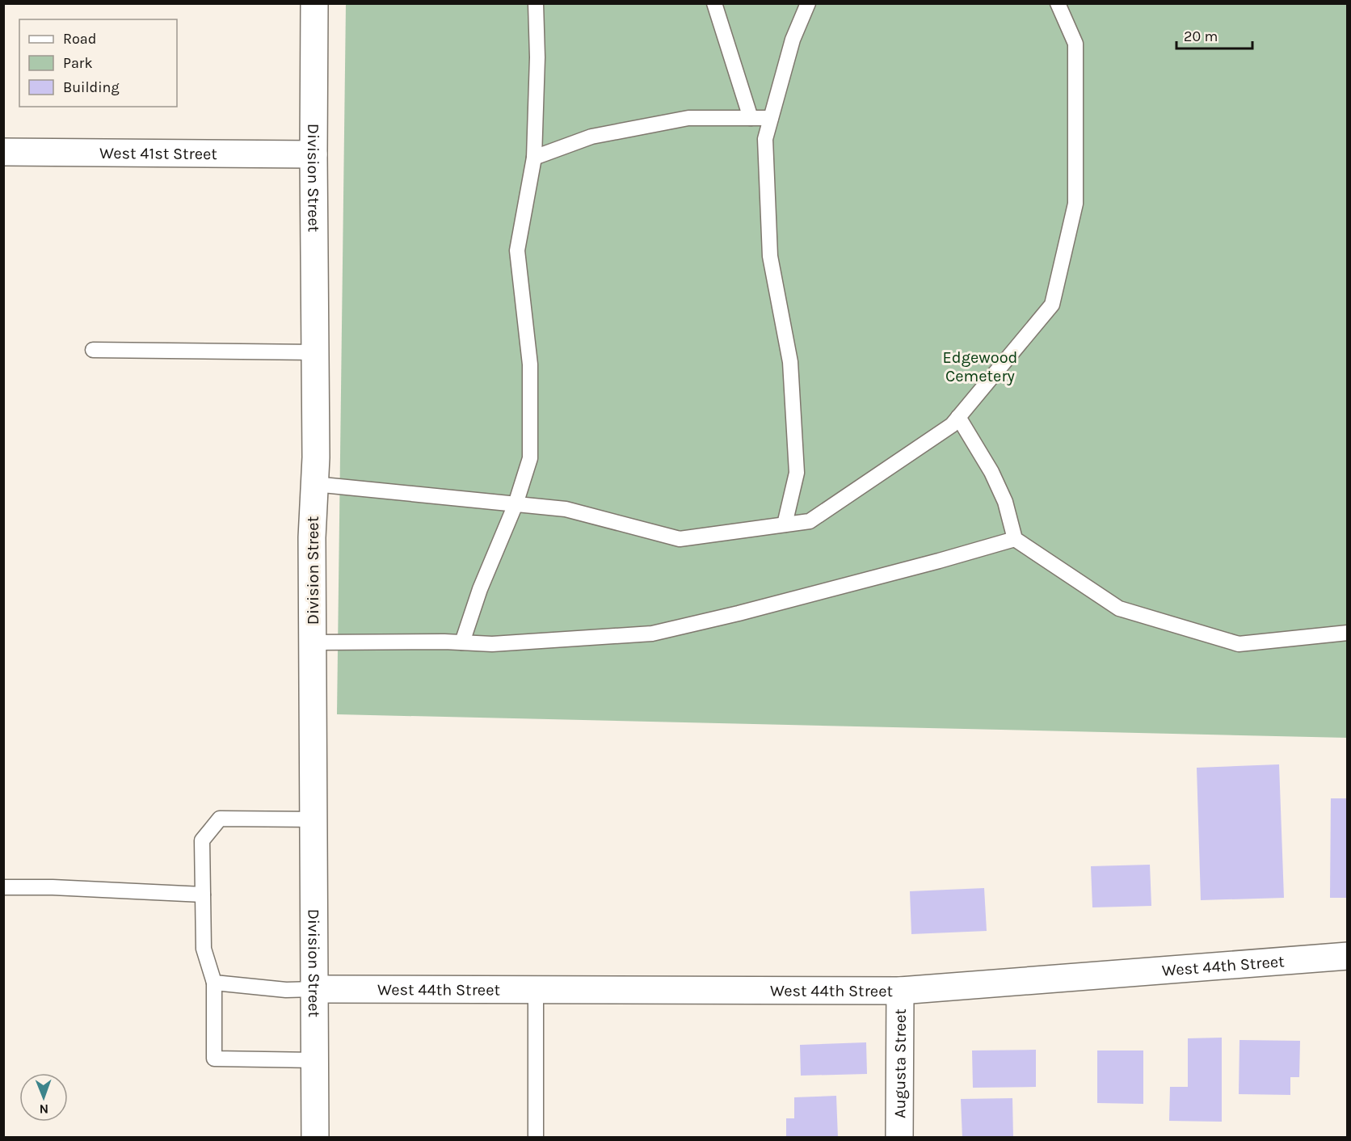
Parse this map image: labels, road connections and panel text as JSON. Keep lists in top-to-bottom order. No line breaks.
{"streets":{"street":["West 41st Street","Division Street","West 44th Street","Augusta Street"]},"crossings":[["West 41st Street","Division Street"],["Division Street","West 44th Street"],["West 44th Street","Augusta Street"]],"parks":["Edgewood Cemetery"],"legend":["Road","Park","Building"],"scale_bar":"20 m","north":"bottom"}
